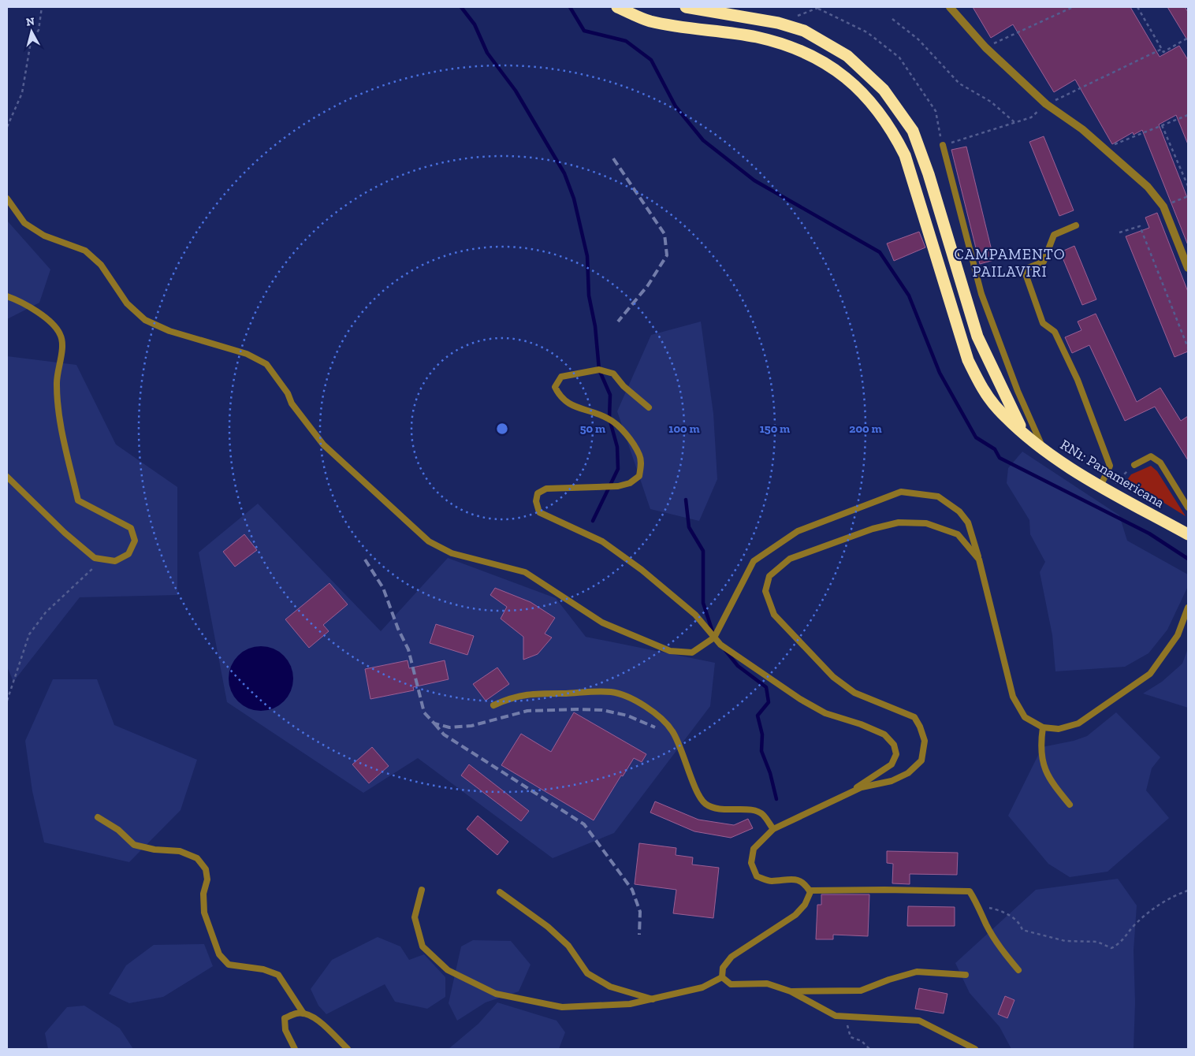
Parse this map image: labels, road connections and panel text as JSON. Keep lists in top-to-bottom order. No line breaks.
{"streets":{"highway":["RN1: Panamericana"]},"districts":["CAMPAMENTO PAILAVIRI"],"north":"top","rings":["50 m","100 m","150 m","200 m"]}
